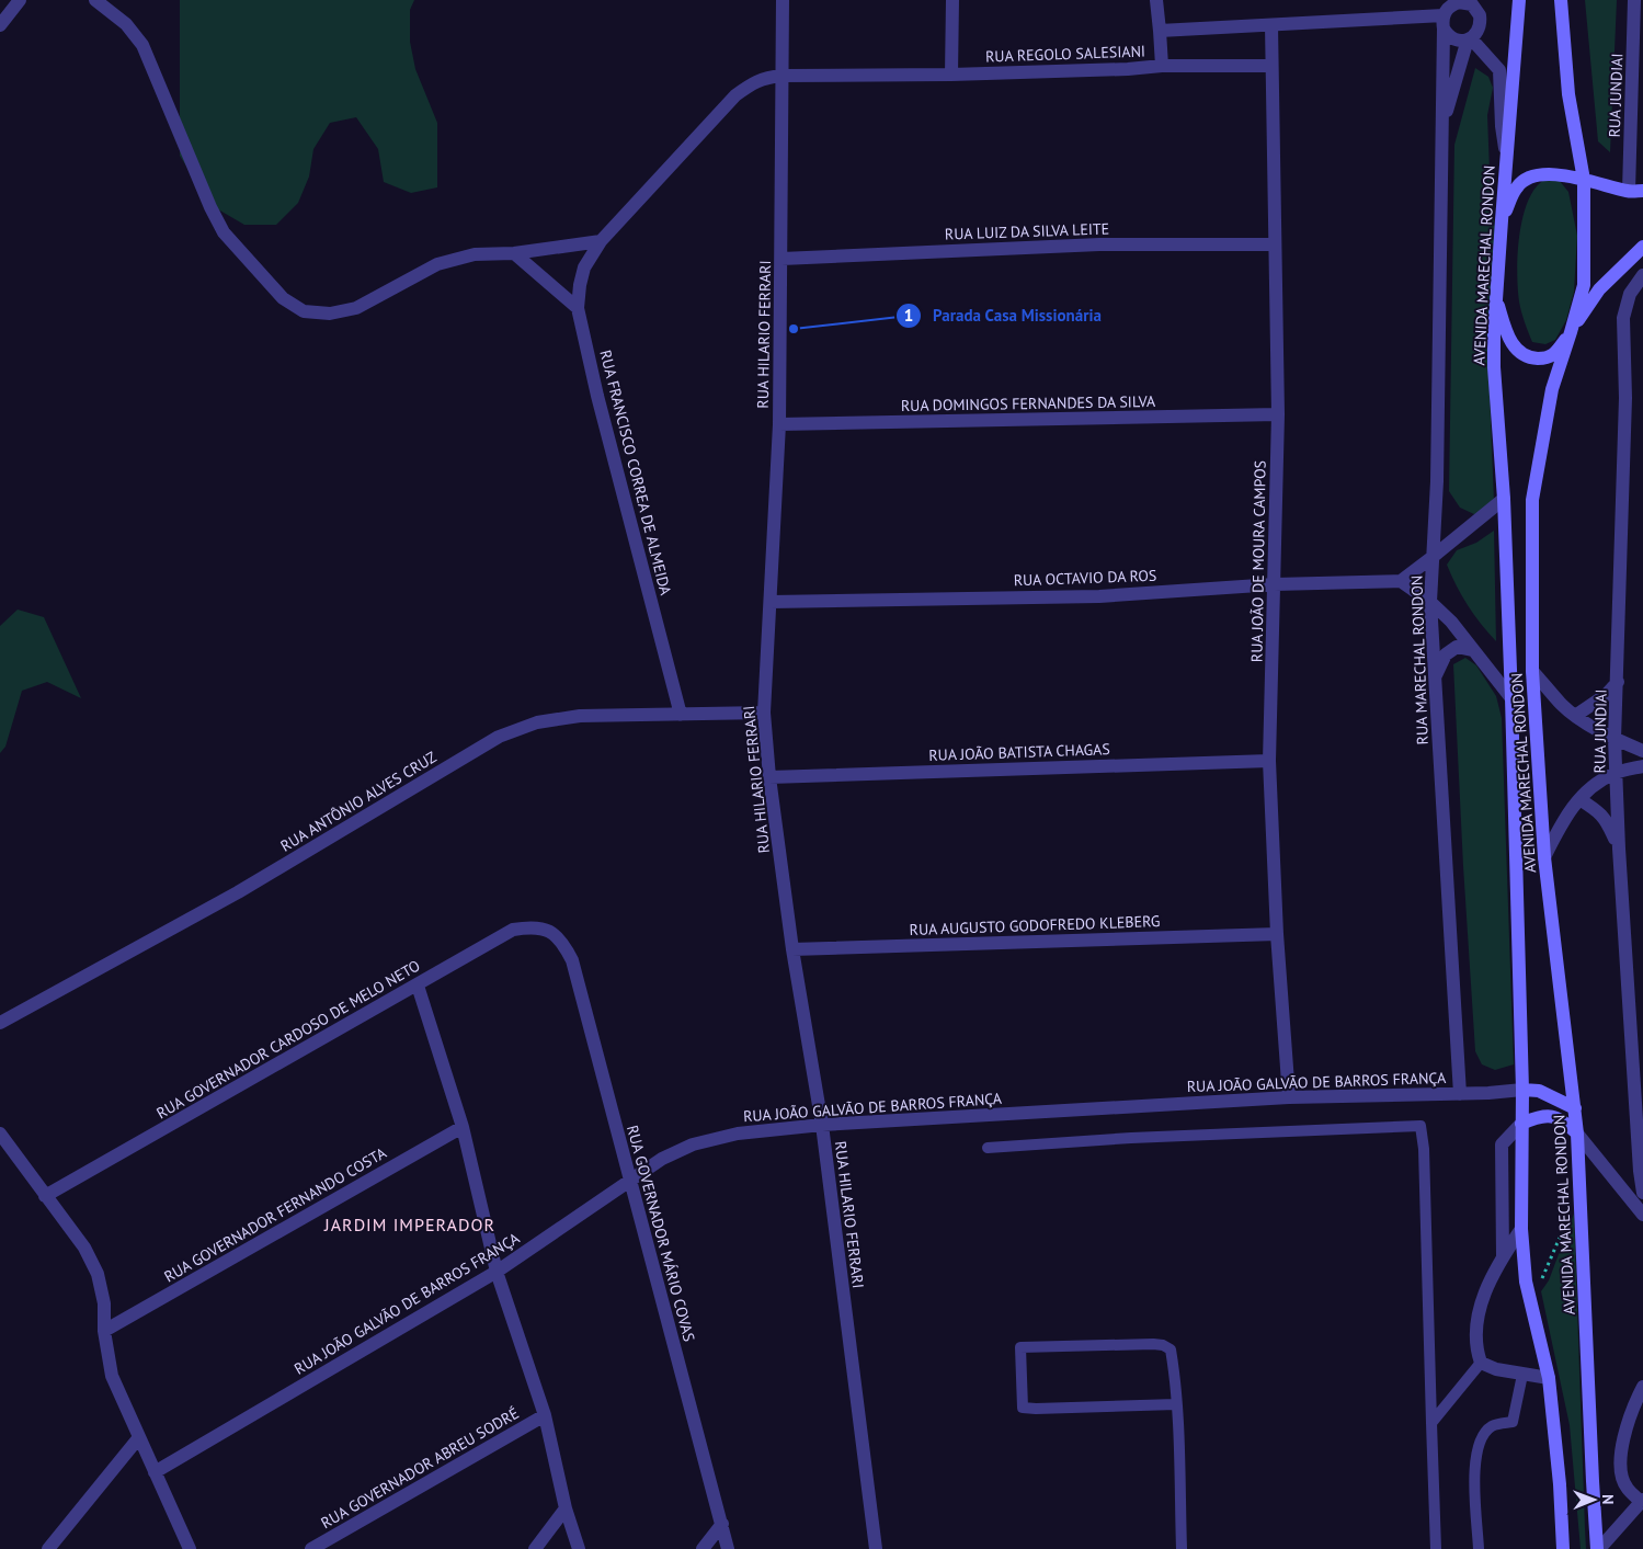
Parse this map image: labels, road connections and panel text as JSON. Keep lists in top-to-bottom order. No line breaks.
{"streets":{"main road":["AVENIDA MARECHAL RONDON"],"street":["RUA REGOLO SALESIANI","RUA JUNDIAI","RUA LUIZ DA SILVA LEITE","RUA HILARIO FERRARI","RUA DOMINGOS FERNANDES DA SILVA","RUA FRANCISCO CORREA DE ALMEIDA","RUA JOÃO DE MOURA CAMPOS","RUA OCTAVIO DA ROS","RUA MARECHAL RONDON","RUA JOÃO BATISTA CHAGAS","RUA ANTÔNIO ALVES CRUZ","RUA AUGUSTO GODOFREDO KLEBERG","RUA GOVERNADOR CARDOSO DE MELO NETO","RUA JOÃO GALVÃO DE BARROS FRANÇA","RUA GOVERNADOR FERNANDO COSTA","RUA GOVERNADOR MÁRIO COVAS","RUA GOVERNADOR ABREU SODRÉ"]},"crossings":[["RUA REGOLO SALESIANI","RUA HILARIO FERRARI"],["RUA REGOLO SALESIANI","RUA FRANCISCO CORREA DE ALMEIDA"],["RUA REGOLO SALESIANI","RUA JOÃO DE MOURA CAMPOS"],["RUA REGOLO SALESIANI","RUA MARECHAL RONDON"],["RUA LUIZ DA SILVA LEITE","RUA HILARIO FERRARI"],["RUA LUIZ DA SILVA LEITE","RUA JOÃO DE MOURA CAMPOS"],["AVENIDA MARECHAL RONDON","RUA JOÃO GALVÃO DE BARROS FRANÇA"],["RUA HILARIO FERRARI","RUA DOMINGOS FERNANDES DA SILVA"],["RUA HILARIO FERRARI","RUA OCTAVIO DA ROS"],["RUA HILARIO FERRARI","RUA JOÃO BATISTA CHAGAS"],["RUA HILARIO FERRARI","RUA ANTÔNIO ALVES CRUZ"],["RUA HILARIO FERRARI","RUA AUGUSTO GODOFREDO KLEBERG"],["RUA HILARIO FERRARI","RUA JOÃO GALVÃO DE BARROS FRANÇA"],["RUA DOMINGOS FERNANDES DA SILVA","RUA JOÃO DE MOURA CAMPOS"],["RUA FRANCISCO CORREA DE ALMEIDA","RUA ANTÔNIO ALVES CRUZ"],["RUA JOÃO DE MOURA CAMPOS","RUA OCTAVIO DA ROS"],["RUA JOÃO DE MOURA CAMPOS","RUA JOÃO BATISTA CHAGAS"],["RUA JOÃO DE MOURA CAMPOS","RUA AUGUSTO GODOFREDO KLEBERG"],["RUA JOÃO DE MOURA CAMPOS","RUA JOÃO GALVÃO DE BARROS FRANÇA"],["RUA MARECHAL RONDON","RUA JOÃO GALVÃO DE BARROS FRANÇA"],["RUA GOVERNADOR CARDOSO DE MELO NETO","RUA GOVERNADOR MÁRIO COVAS"],["RUA JOÃO GALVÃO DE BARROS FRANÇA","RUA GOVERNADOR MÁRIO COVAS"]],"districts":["JARDIM IMPERADOR"],"places":["Parada Casa Missionária"],"north":"right"}
